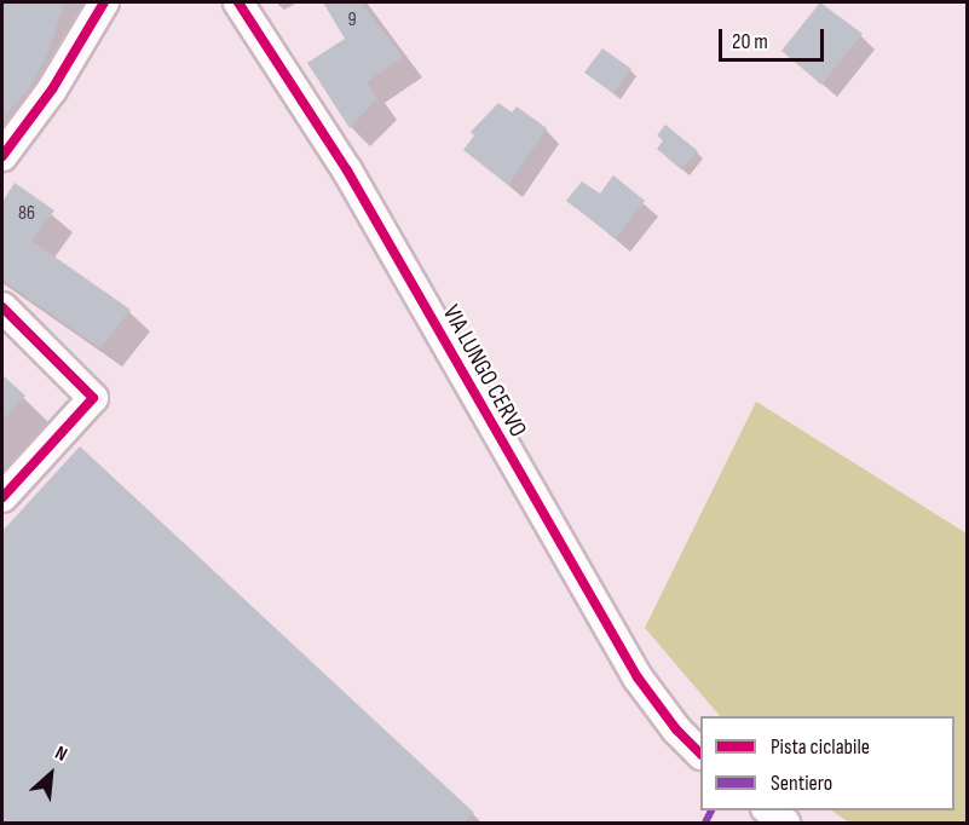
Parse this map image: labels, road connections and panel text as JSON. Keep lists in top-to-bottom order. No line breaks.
{"streets":{"street":["VIA LUNGO CERVO"]},"house_numbers":["9","86"],"legend":["Pista ciclabile","Sentiero"],"scale_bar":"20 m","north":"top right"}
